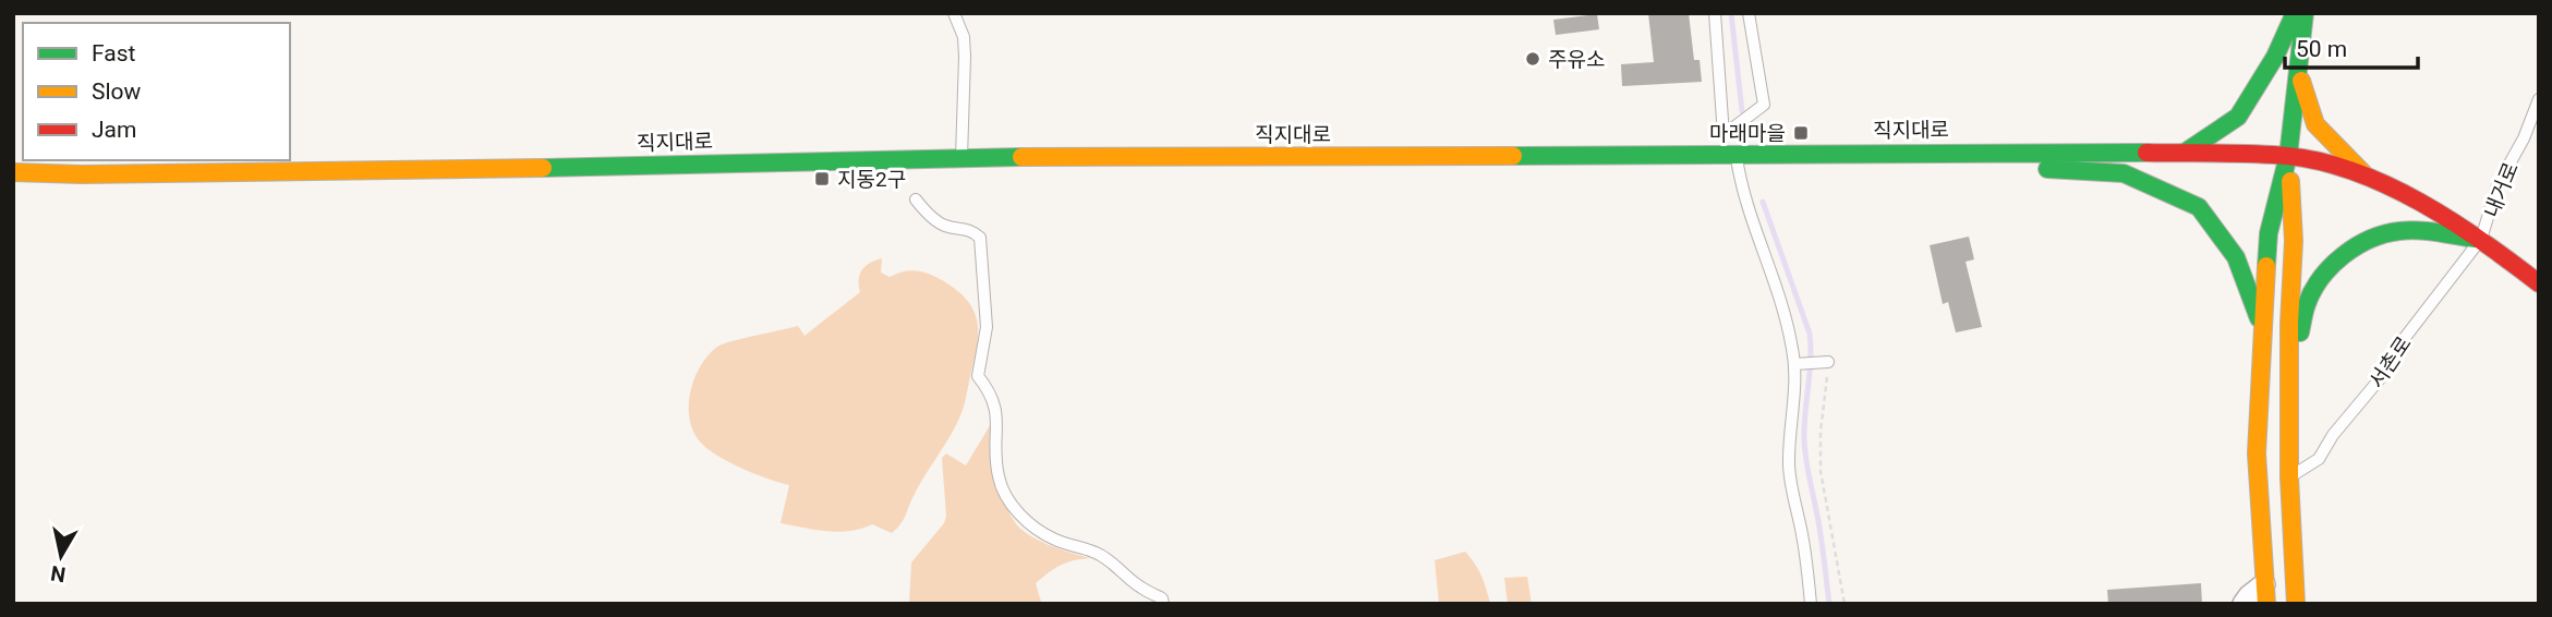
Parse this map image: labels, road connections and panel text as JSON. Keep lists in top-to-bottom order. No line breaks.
{"streets":{"main road":["직지대로"],"lane":["내거로","서촌로"]},"crossings":[["직지대로","내거로"],["직지대로","서촌로"],["내거로","서촌로"]],"places":{"other":["주유소"],"transit":["마래마을","지동2구"]},"legend":["Fast","Slow","Jam"],"scale_bar":"50 m","north":"bottom"}
